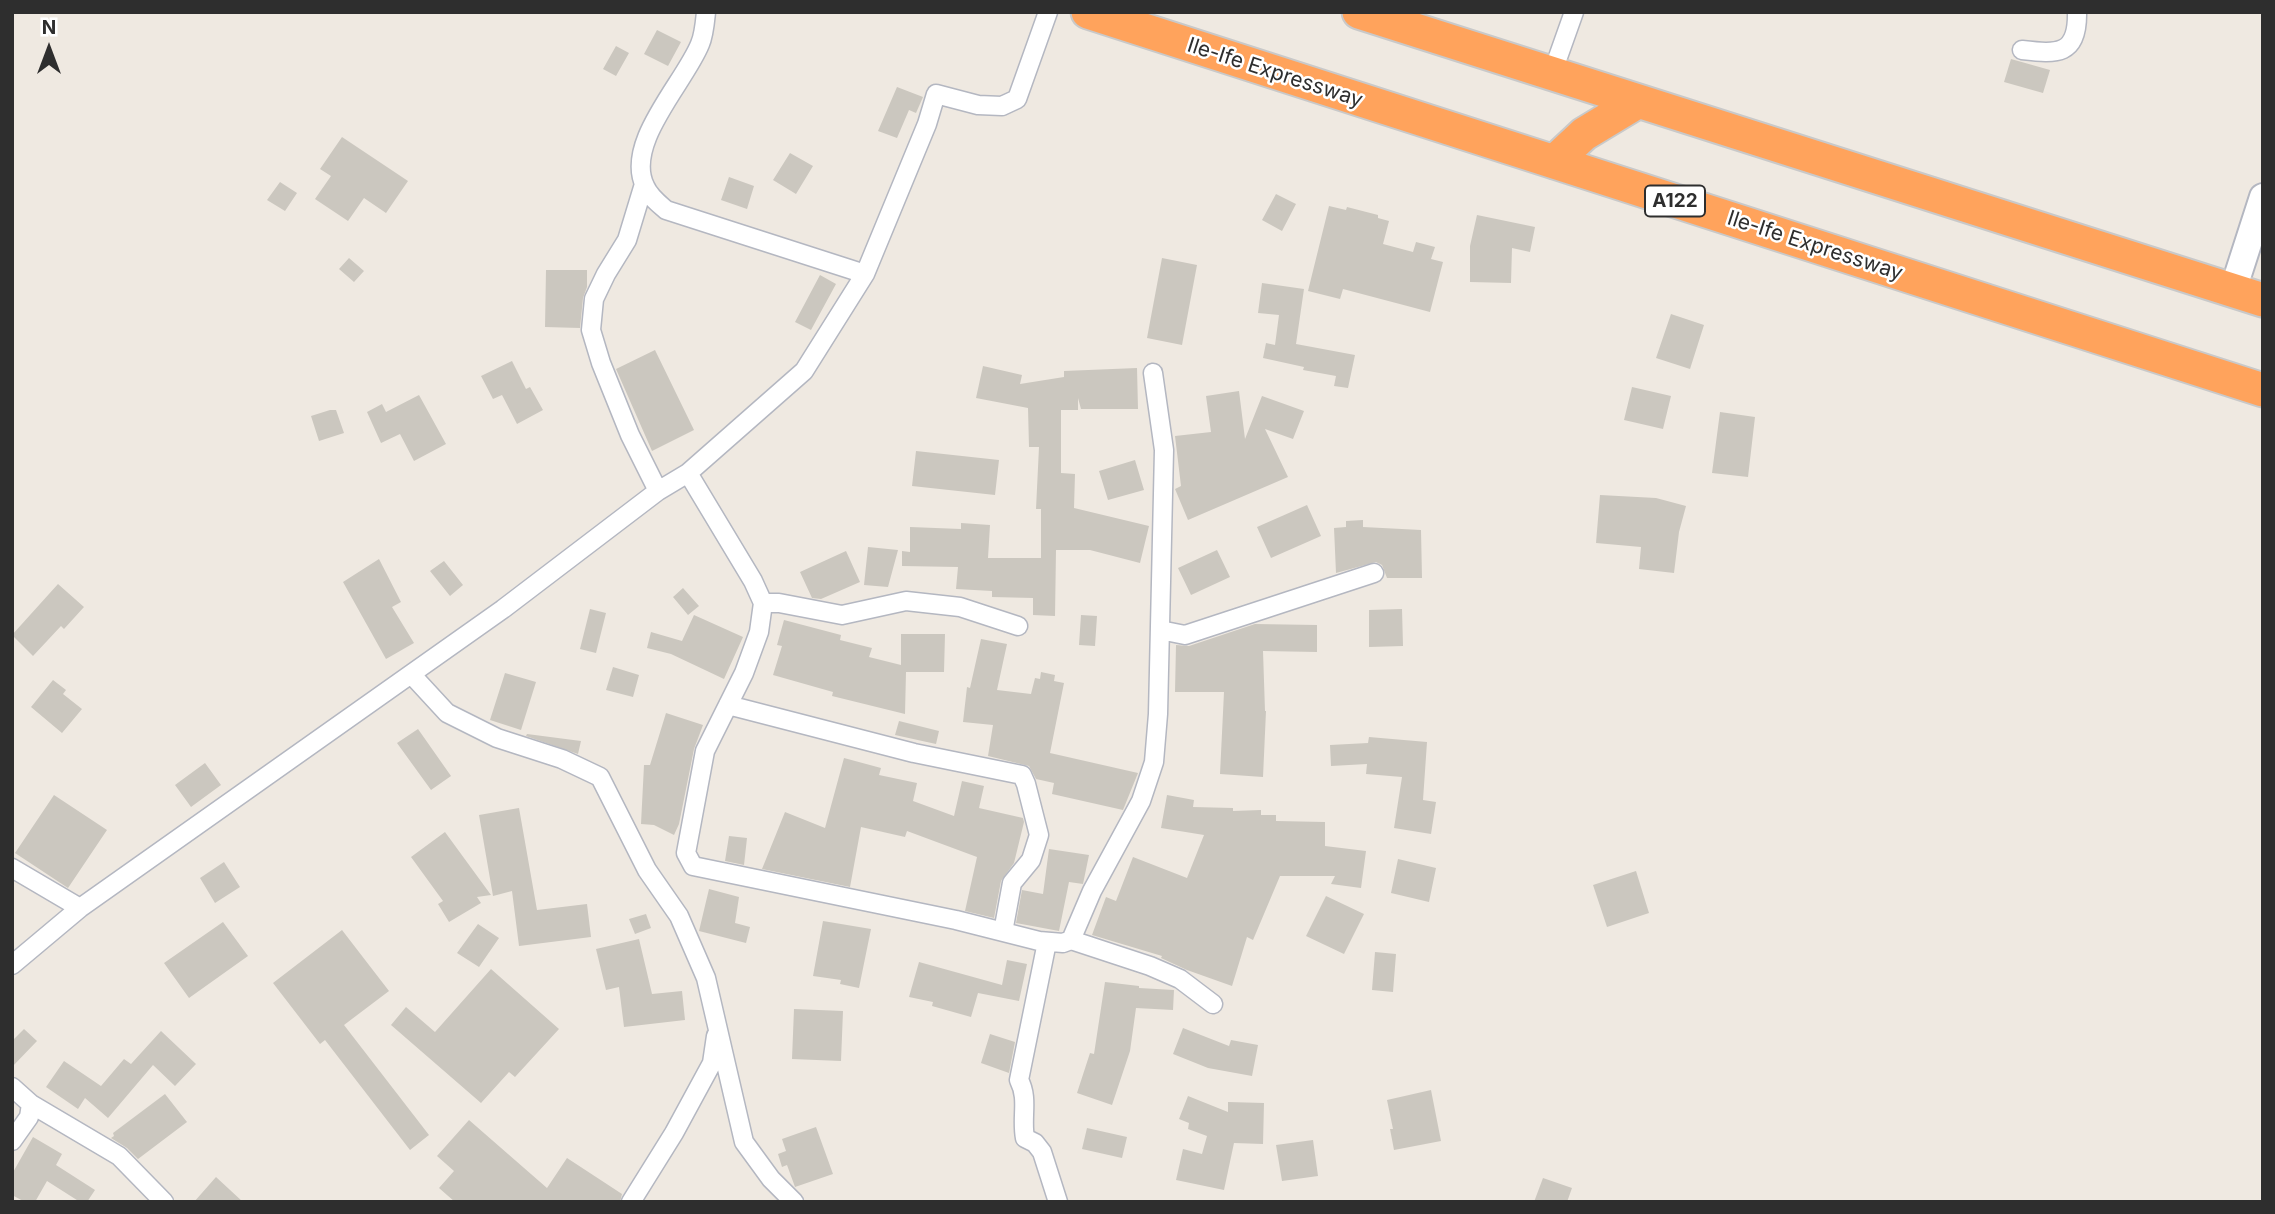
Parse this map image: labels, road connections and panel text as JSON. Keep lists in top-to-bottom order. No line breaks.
{"streets":{"highway":["Ile-Ife Expressway","A122"]},"north":"top"}
